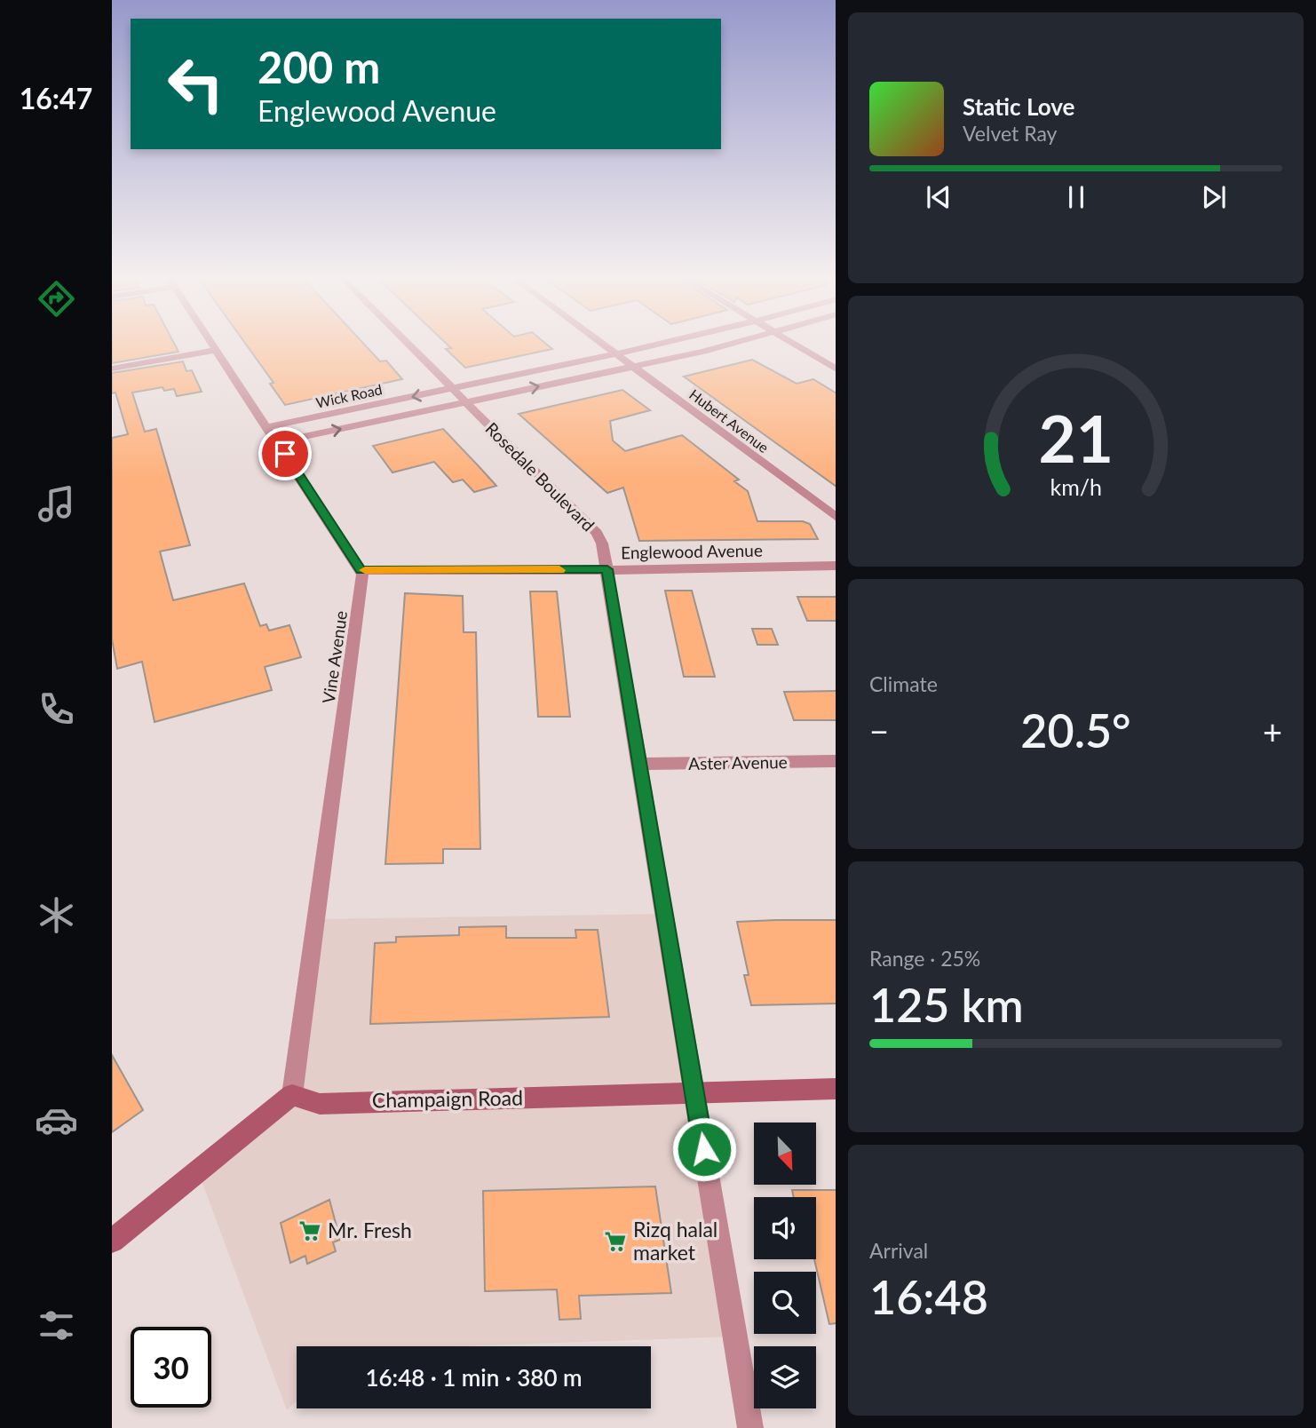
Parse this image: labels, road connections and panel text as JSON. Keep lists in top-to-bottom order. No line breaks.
{"streets":{"street":["Wick Road","Hubert Avenue","Rosedale Boulevard","Englewood Avenue","Vine Avenue","Aster Avenue","Champaign Road"]},"crossings":[["Wick Road","Hubert Avenue"],["Wick Road","Rosedale Boulevard"],["Rosedale Boulevard","Englewood Avenue"],["Rosedale Boulevard","Aster Avenue"],["Rosedale Boulevard","Champaign Road"],["Englewood Avenue","Vine Avenue"],["Vine Avenue","Champaign Road"]],"places":{"supermarket":["Mr. Fresh","Rizq halal market"]},"north":"bottom right","page":{"tabs":"16:47","turn":["200 m","Englewood Avenue"],"song":["Static Love","Velvet Ray"],"tile":["Climate",["Range · 25%","125 km"],["Arrival","16:48"]],"heat":["−","20.5°","+"],"limit":"30","trip":"16:48 · 1 min · 380 m","gauge":["21","km/h"]}}
